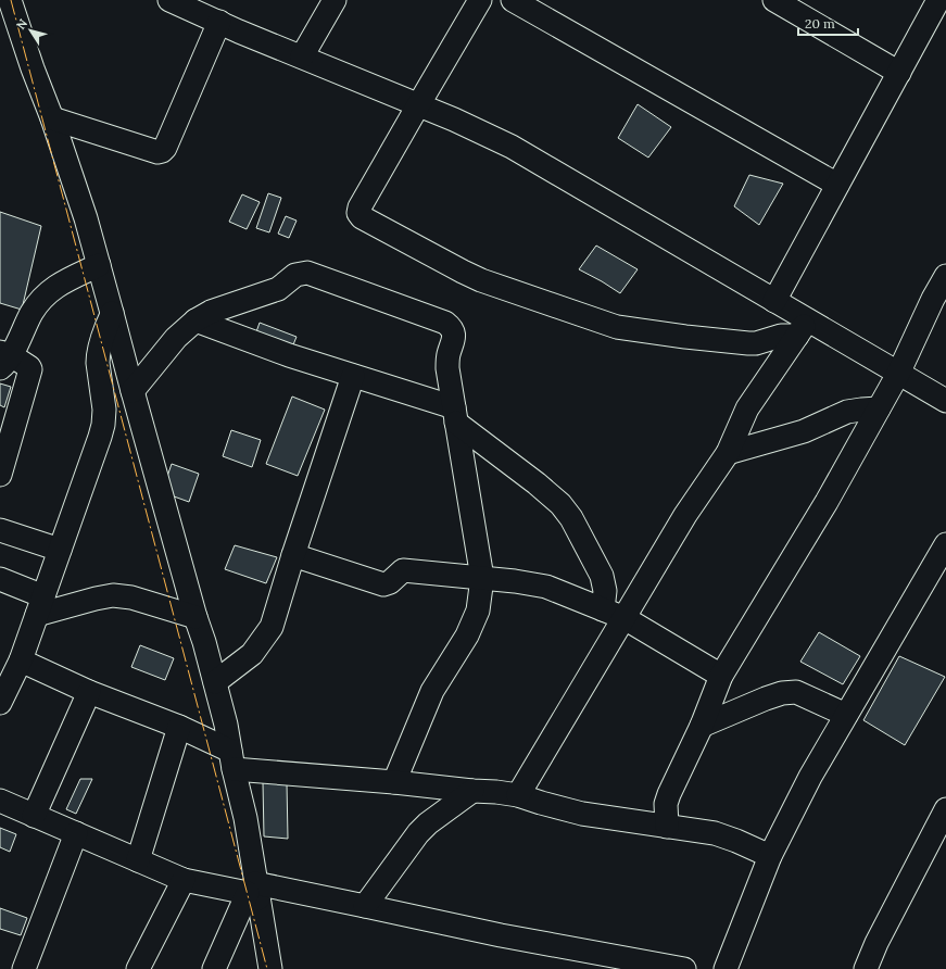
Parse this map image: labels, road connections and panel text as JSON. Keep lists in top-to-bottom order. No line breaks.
{"scale_bar":"20 m","north":"top left"}
